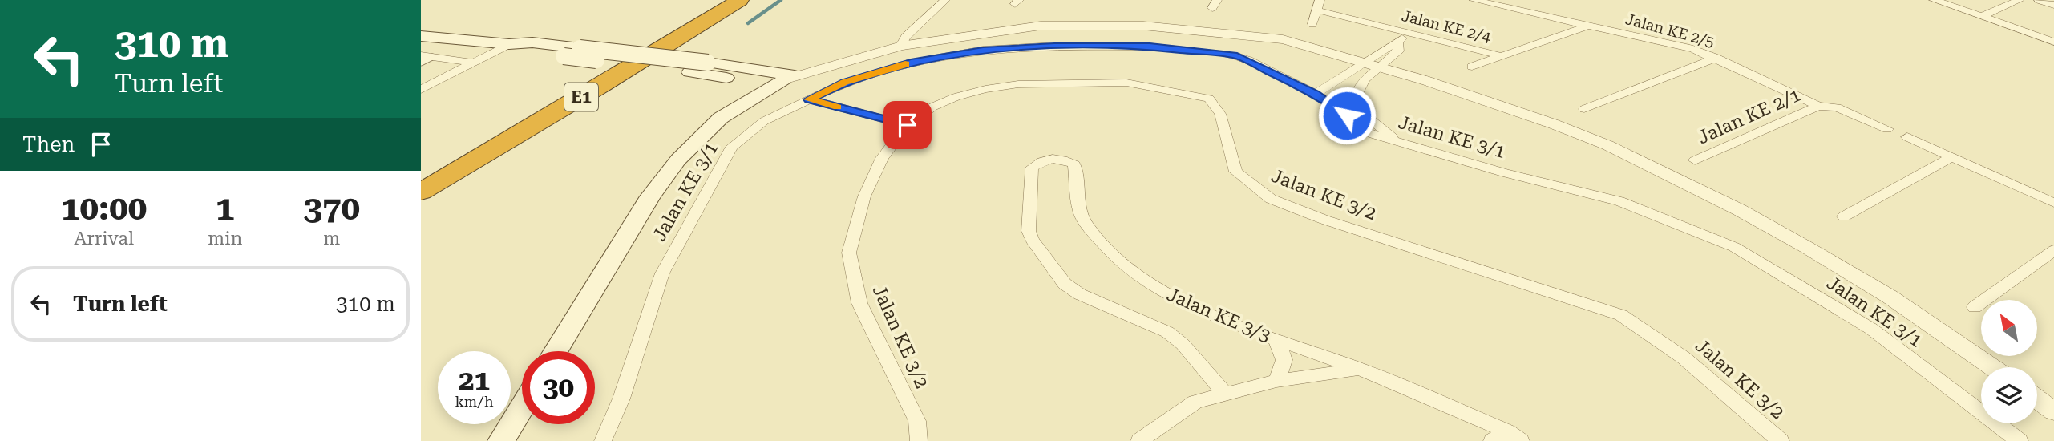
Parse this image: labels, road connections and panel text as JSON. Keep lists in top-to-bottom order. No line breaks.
{"streets":{"highway":["E1"],"street":["Jalan KE 2/4","Jalan KE 2/5","Jalan KE 2/1","Jalan KE 3/1","Jalan KE 3/2","Jalan KE 3/3"]},"crossings":[["Jalan KE 2/5","Jalan KE 2/1"]],"north":"top left","page":{"turn":["310 m","Turn left"],"then":"Then","eta":["10:00","Arrival","1","min","370","m"],"list":[{"name":"Turn left","value":"310 m"}],"speed":"21 km/h","limit":"30"}}
